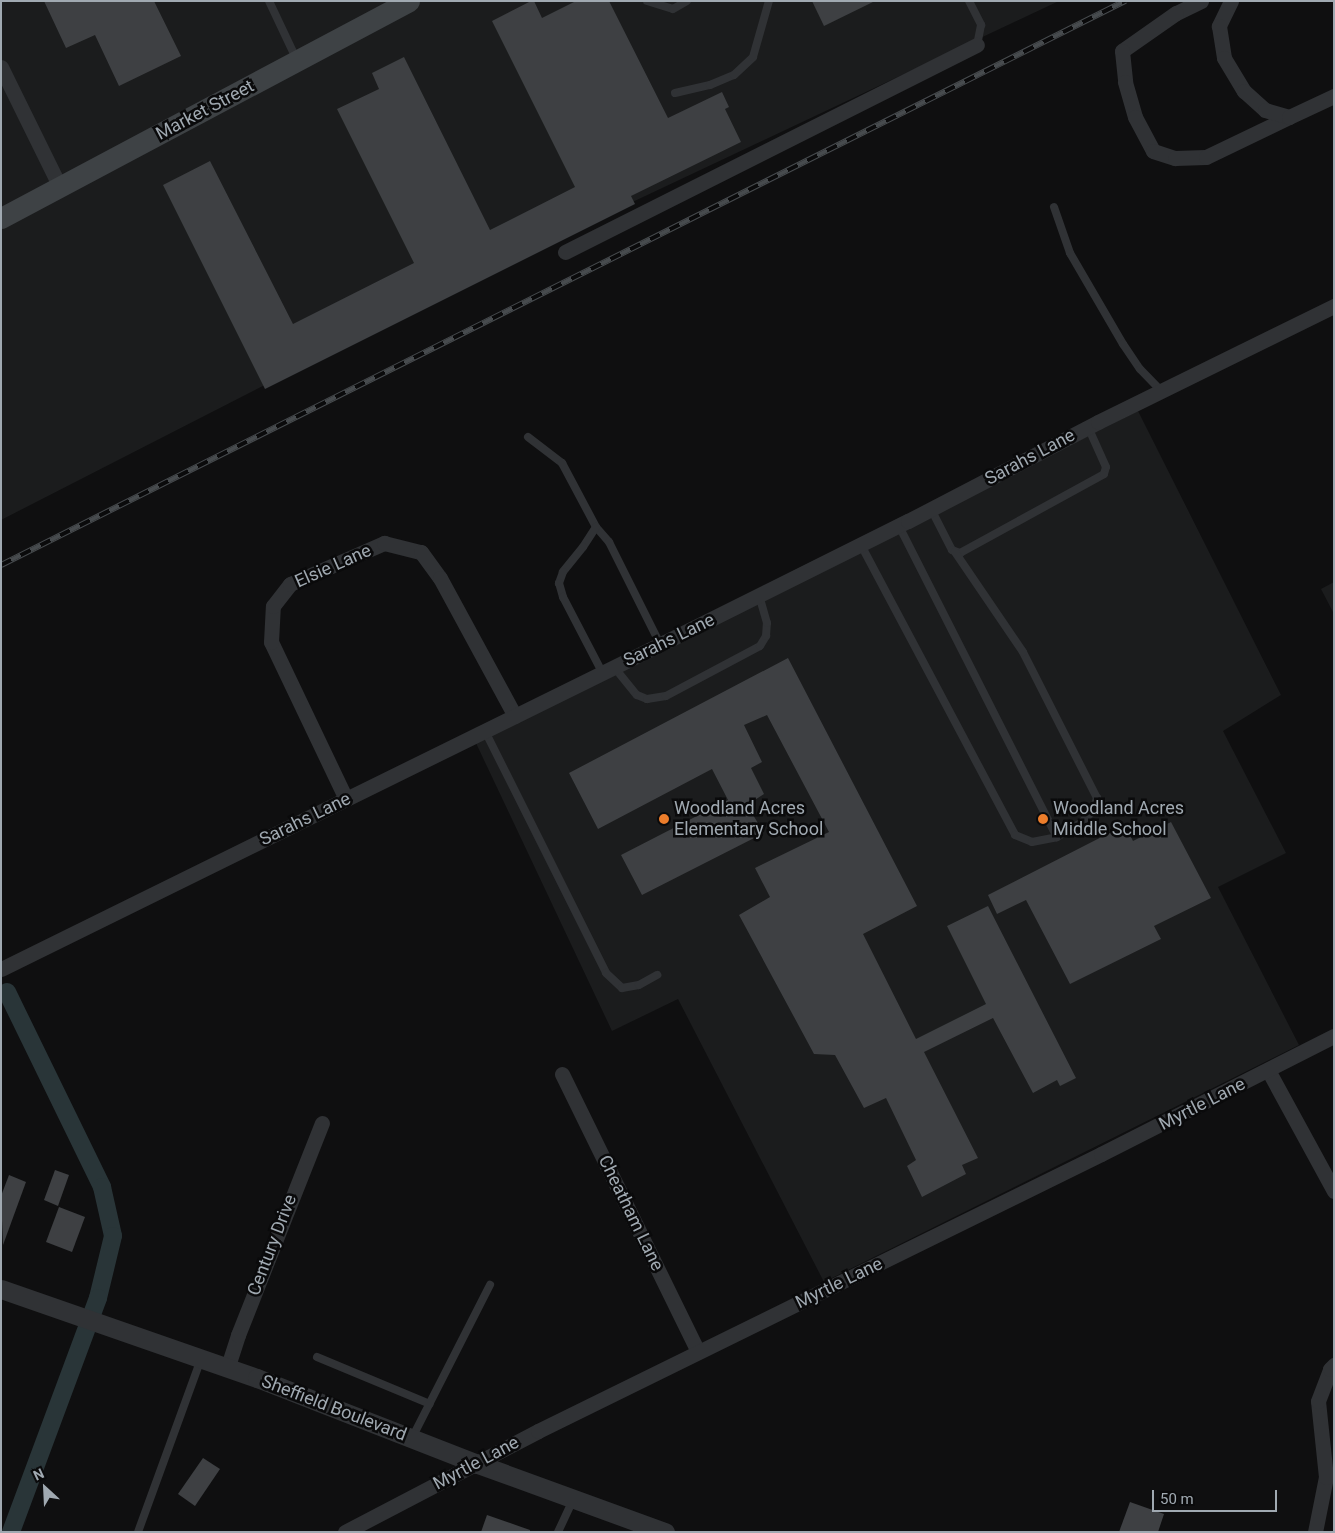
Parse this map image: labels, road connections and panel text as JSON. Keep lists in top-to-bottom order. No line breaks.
{"streets":{"main road":["Market Street"],"street":["Sarahs Lane","Elsie Lane","Myrtle Lane","Cheatham Lane","Century Drive","Sheffield Boulevard"]},"crossings":[["Sarahs Lane","Elsie Lane"],["Myrtle Lane","Cheatham Lane"],["Myrtle Lane","Sheffield Boulevard"],["Century Drive","Sheffield Boulevard"]],"places":["Woodland Acres Elementary School","Woodland Acres Middle School"],"scale_bar":"50 m","north":"top left"}
